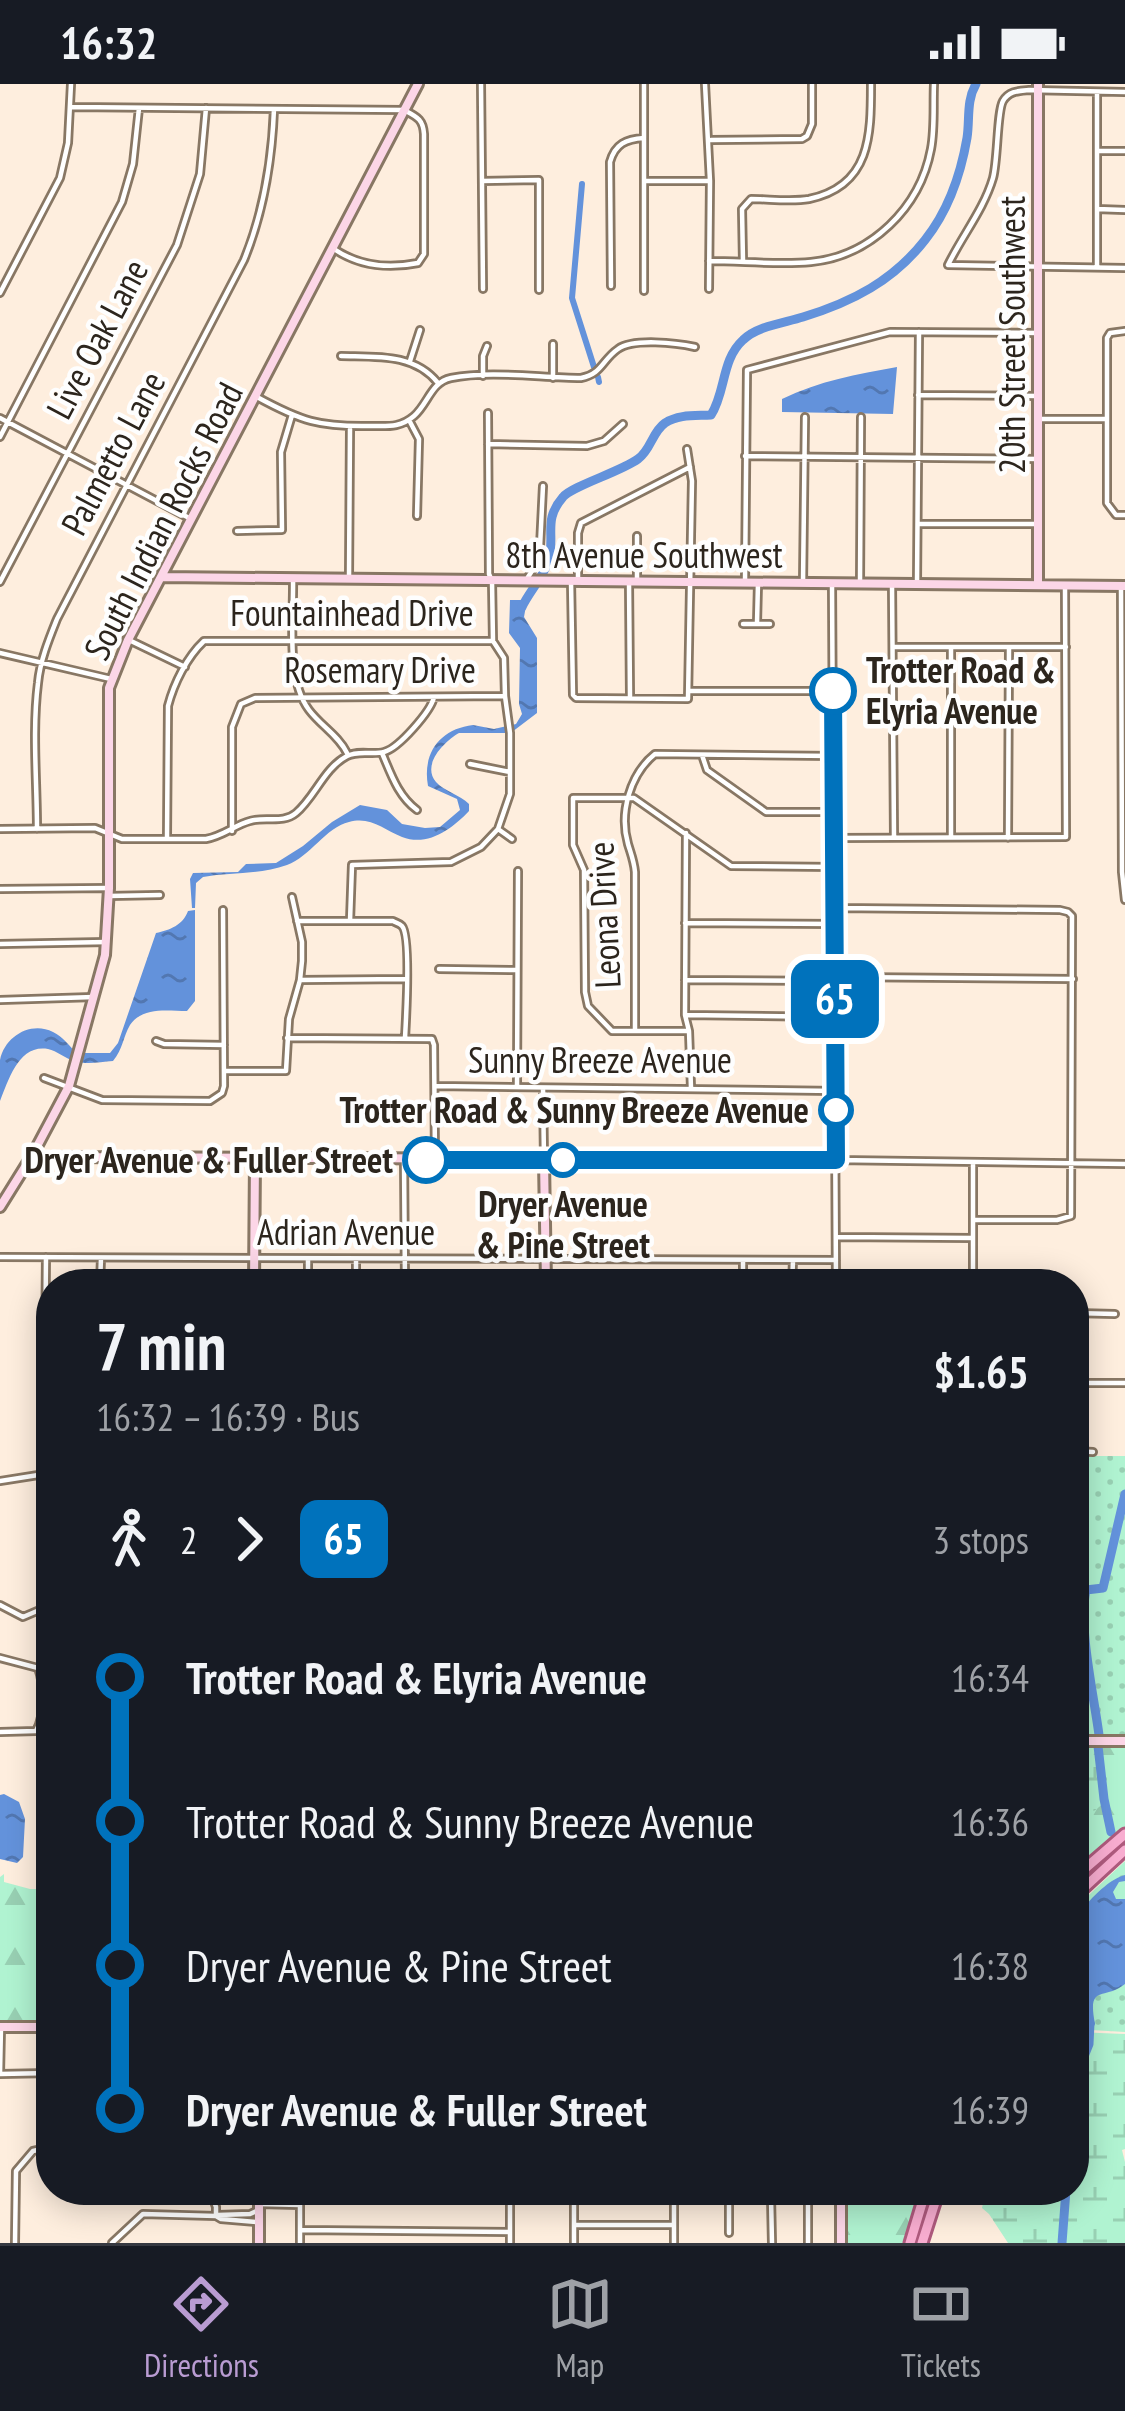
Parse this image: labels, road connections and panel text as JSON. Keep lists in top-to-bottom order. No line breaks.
{"streets":{"street":["20th Street Southwest","Live Oak Lane","Palmetto Lane","South Indian Rocks Road","8th Avenue Southwest","Fountainhead Drive","Rosemary Drive","Leona Drive","Sunny Breeze Avenue","Adrian Avenue"]},"crossings":[["20th Street Southwest","8th Avenue Southwest"],["South Indian Rocks Road","8th Avenue Southwest"]],"places":["Trotter Road & Elyria Avenue","Trotter Road & Sunny Breeze Avenue","Dryer Avenue & Fuller Street","Dryer Avenue & Pine Street"],"lines":["bus line 65"],"page":{"status":"16:32","on_map":"65","heading":["7 min","16:32 – 16:39 · Bus","$1.65"],"legs":["2","65","3 stops"],"list":[{"name":"Trotter Road & Elyria Avenue","value":"16:34"},{"name":"Trotter Road & Sunny Breeze Avenue","value":"16:36"},{"name":"Dryer Avenue & Pine Street","value":"16:38"},{"name":"Dryer Avenue & Fuller Street","value":"16:39"}],"tabs":["Directions","Map","Tickets"]}}
